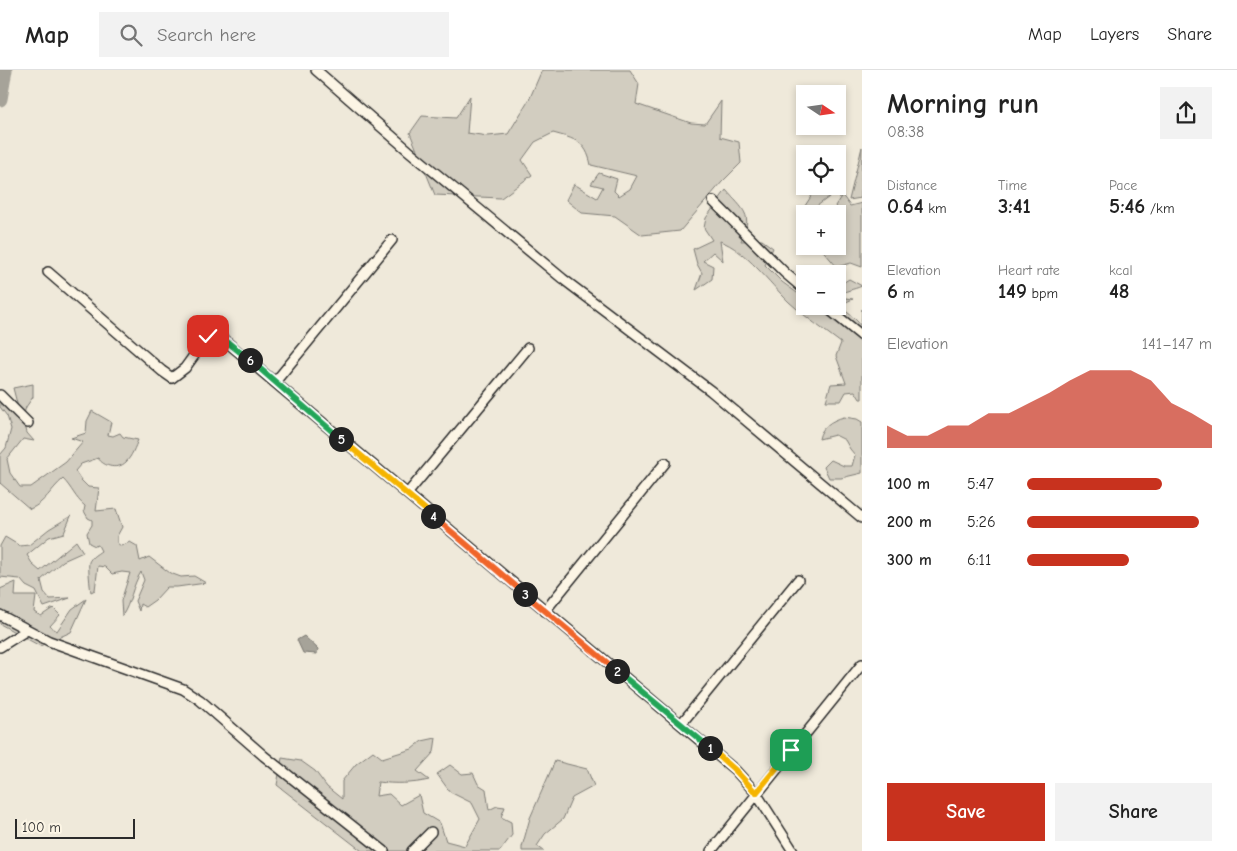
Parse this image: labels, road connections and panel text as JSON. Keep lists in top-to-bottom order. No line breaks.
{"scale_bar":"100 m","north":"right","page":{"header":"Map","search":"Search here","nav":["Map","Layers","Share"],"heading":["Morning run","08:38"],"map_buttons":["+","−"],"stats":[["Distance","0.64 km"],["Time","3:41"],["Pace","5:46 /km"],["Elevation","6 m"],["Heart rate","149 bpm"],["kcal","48"]],"chart":["Elevation","141–147 m"],"pins":["6","5","4","3","2","1"],"list":[{"name":"100 m","note":"5:47"},{"name":"200 m","note":"5:26"},{"name":"300 m","note":"6:11"}],"buttons":["Save","Share"],"scale":"100 m"}}
